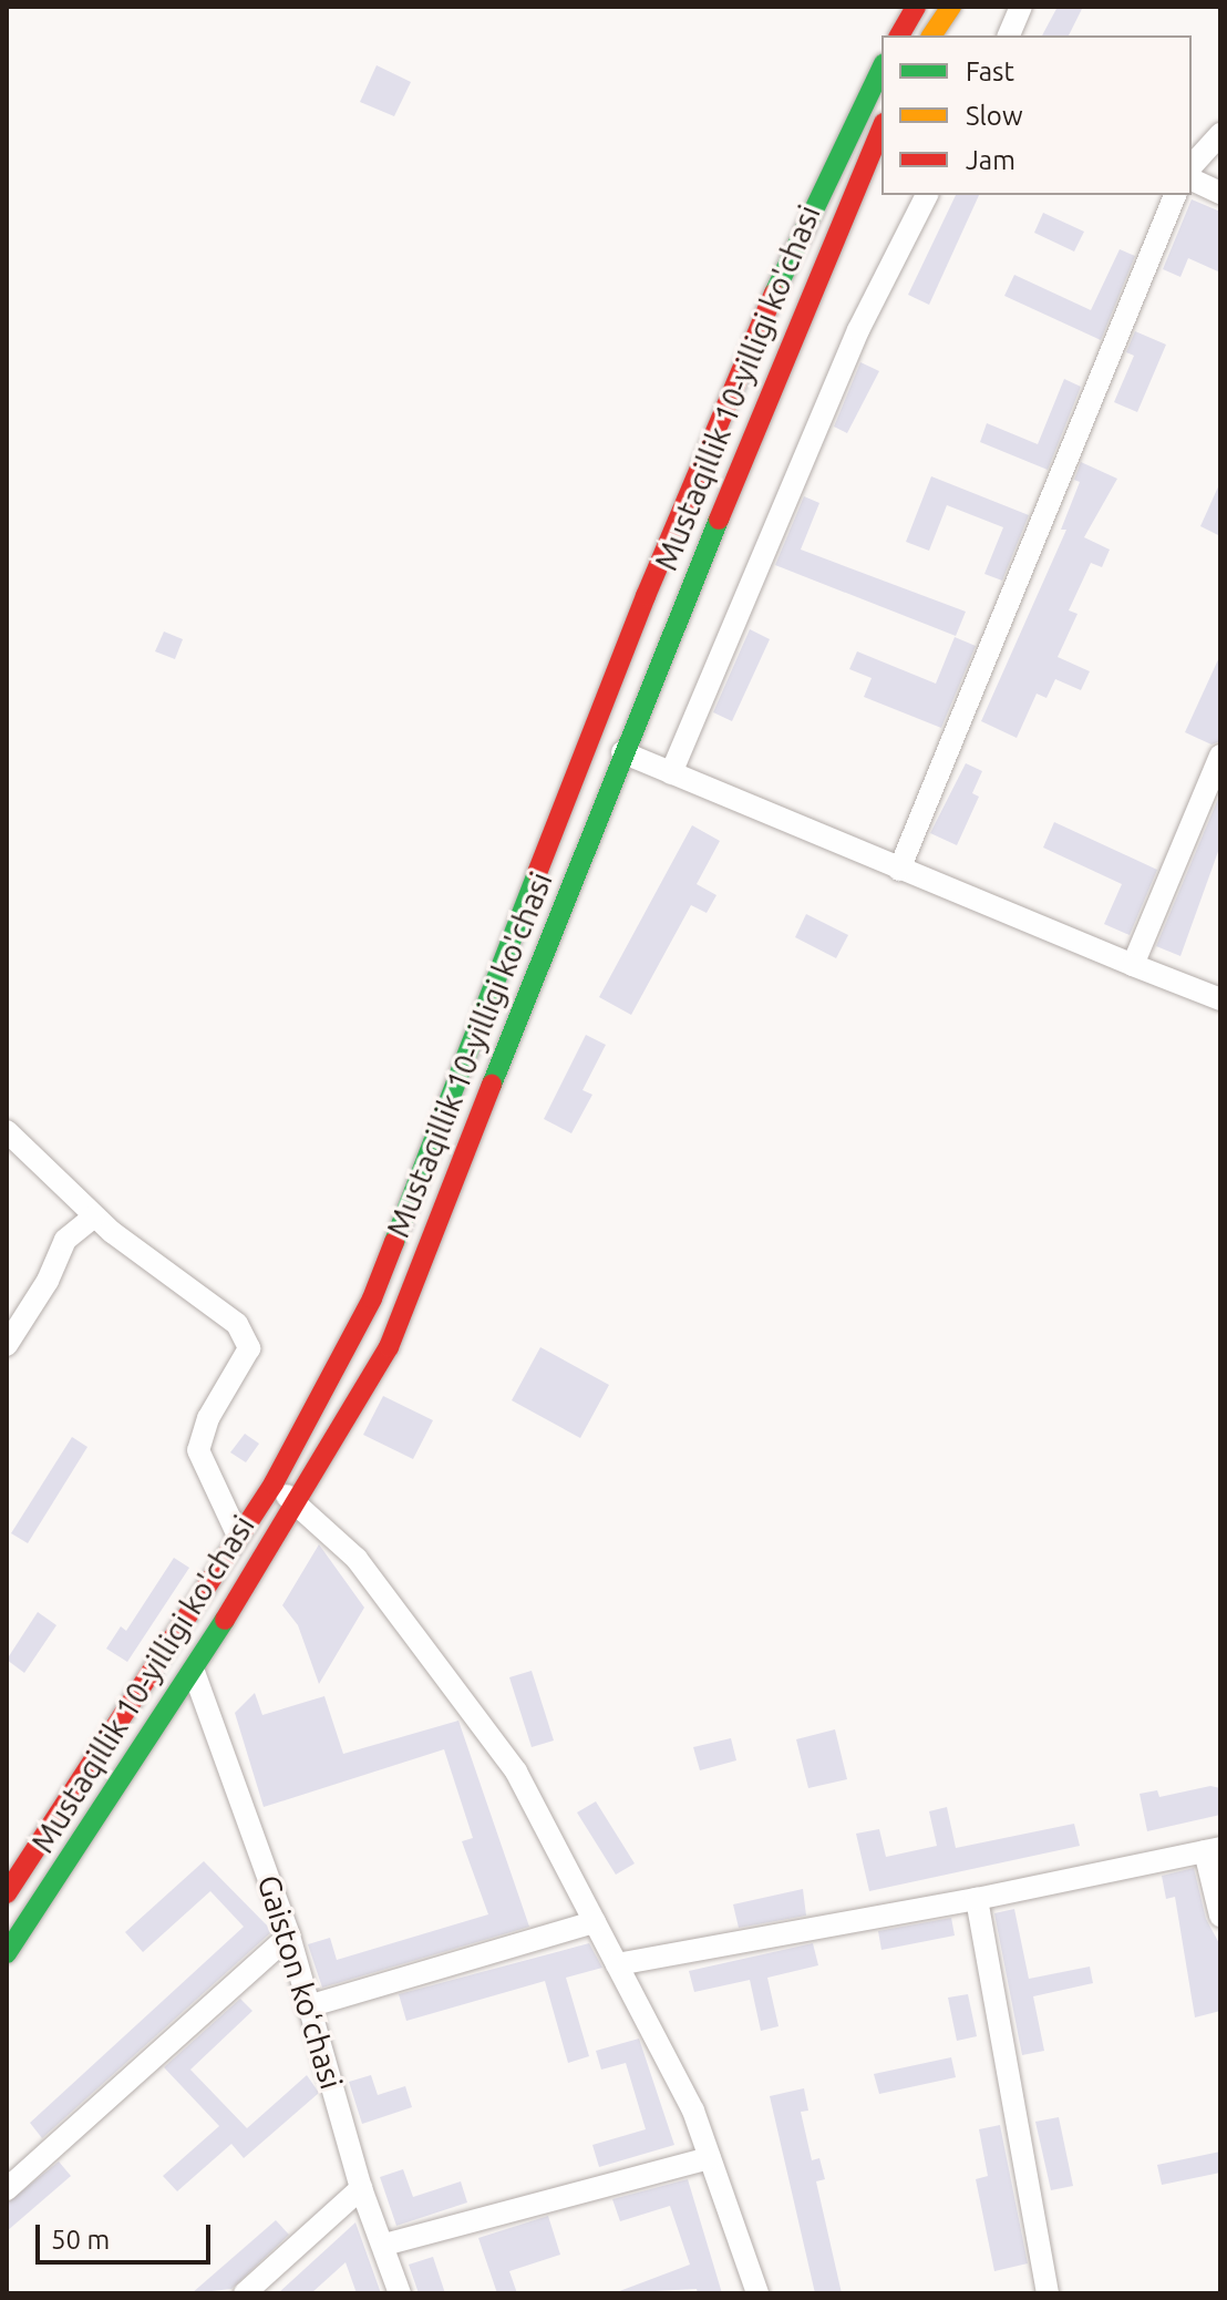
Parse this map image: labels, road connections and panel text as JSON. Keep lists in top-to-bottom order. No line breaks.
{"streets":{"main road":["Mustaqillik 10-yilligi ko'chasi"],"street":["Gaiston koʻchasi"]},"crossings":[["Mustaqillik 10-yilligi ko'chasi","Gaiston koʻchasi"]],"legend":["Fast","Slow","Jam"],"scale_bar":"50 m"}
